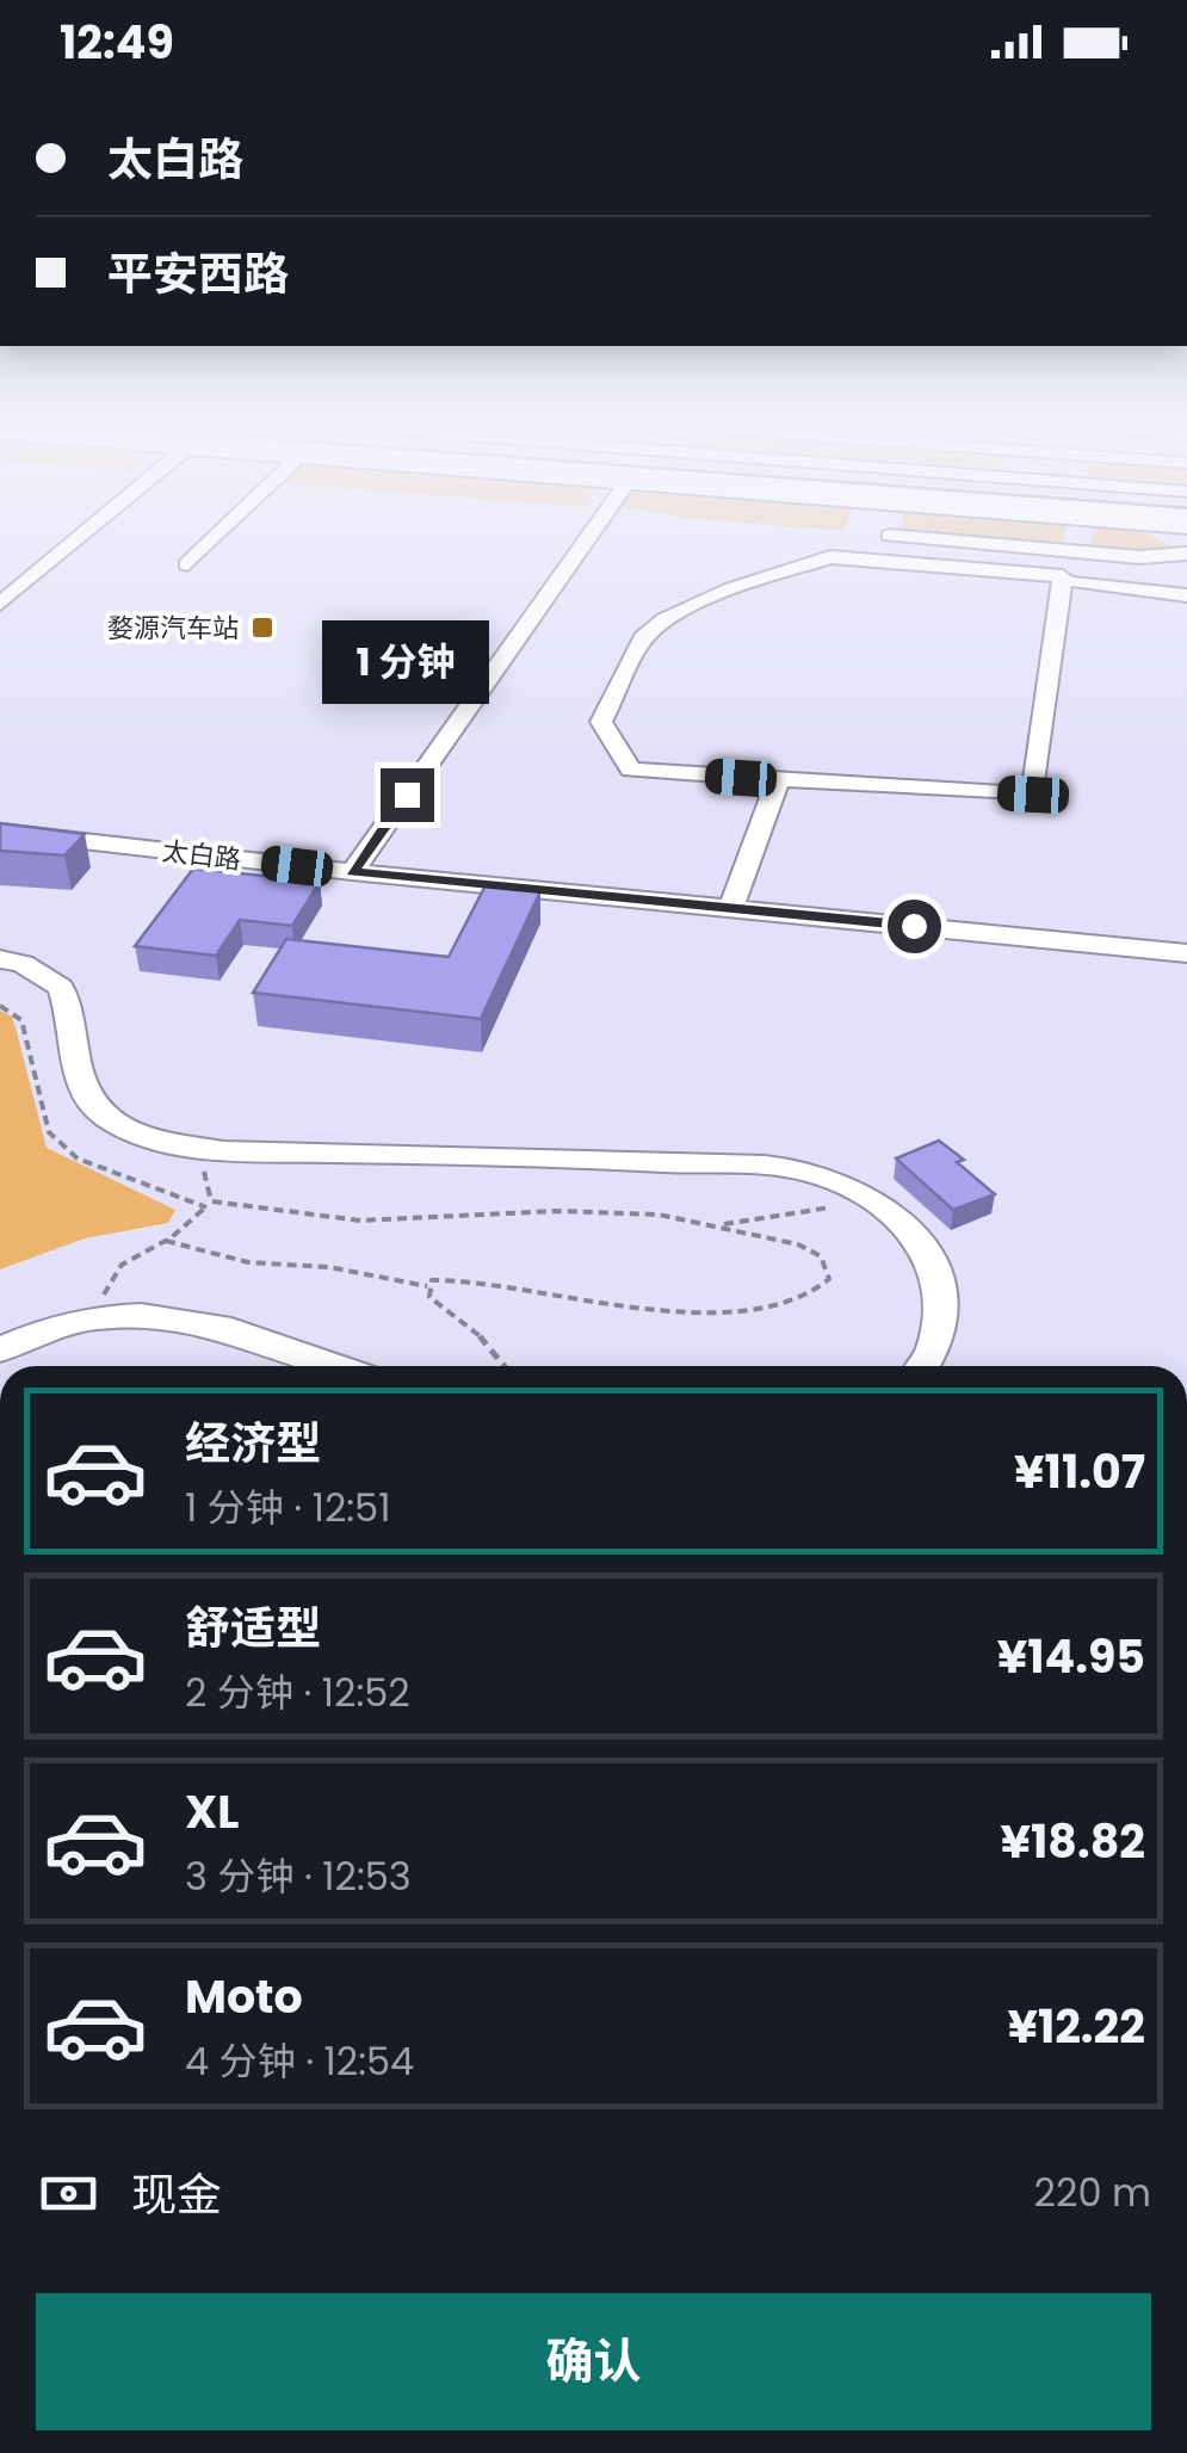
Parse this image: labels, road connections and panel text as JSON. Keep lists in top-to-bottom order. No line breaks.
{"streets":{"street":["太白路"]},"places":{"transit":["婺源汽车站"]},"page":{"status":"12:49","banner":["太白路","平安西路"],"bubble":"1 分钟","list":[{"name":"经济型","note":"1 分钟 · 12:51","value":"¥11.07"},{"name":"舒适型","note":"2 分钟 · 12:52","value":"¥14.95"},{"name":"XL","note":"3 分钟 · 12:53","value":"¥18.82"},{"name":"Moto","note":"4 分钟 · 12:54","value":"¥12.22"}],"pay":["现金","220 m"],"buttons":"确认"}}
